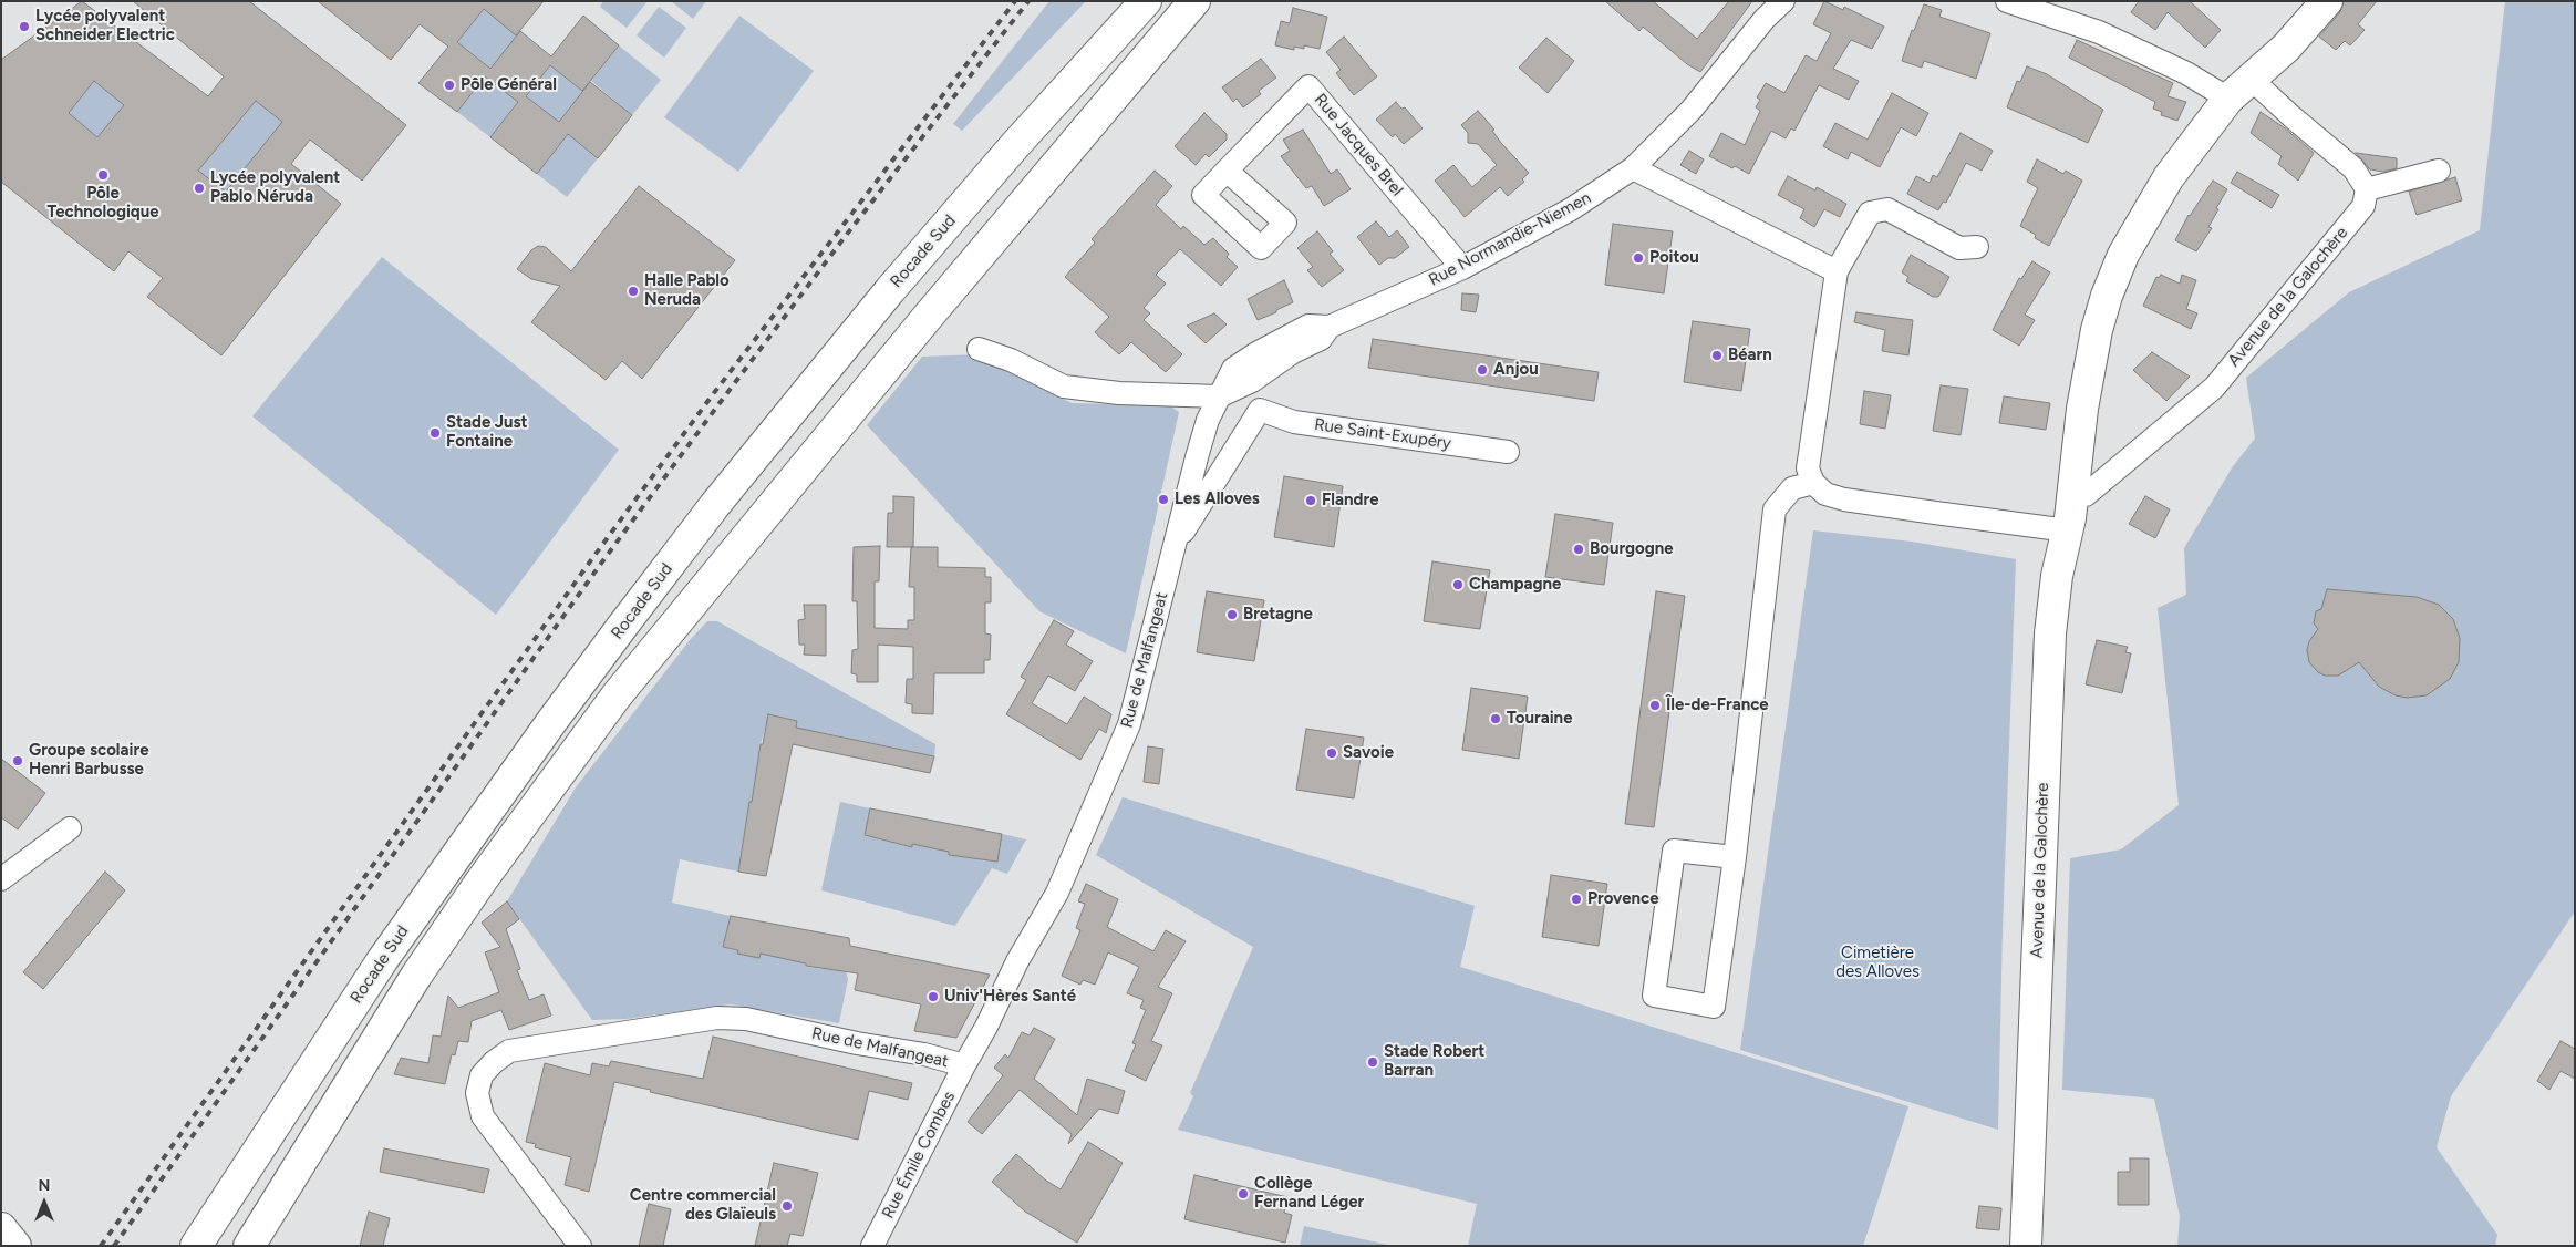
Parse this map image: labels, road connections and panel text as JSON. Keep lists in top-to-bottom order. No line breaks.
{"streets":{"main road":["Rocade Sud","Avenue de la Galochère"],"street":["Rue Jacques Brel","Rue Normandie-Niemen","Rue Saint-Exupéry","Rue de Malfangeat","Rue Émile Combes"]},"crossings":[["Rue Jacques Brel","Rue Normandie-Niemen"],["Rue Normandie-Niemen","Rue de Malfangeat"],["Rue Saint-Exupéry","Rue de Malfangeat"],["Rue de Malfangeat","Rue Émile Combes"]],"parks":["Cimetière des Alloves"],"places":["Lycée polyvalent Schneider Electric","Pôle Général","Pôle Technologique","Lycée polyvalent Pablo Néruda","Poitou","Halle Pablo Neruda","Béarn","Anjou","Stade Just Fontaine","Les Alloves","Flandre","Bourgogne","Champagne","Bretagne","Île-de-France","Touraine","Savoie","Groupe scolaire Henri Barbusse","Provence","Univ'Hères Santé","Stade Robert Barran","Collège Fernand Léger","Centre commercial des Glaïeuls"],"north":"top"}
